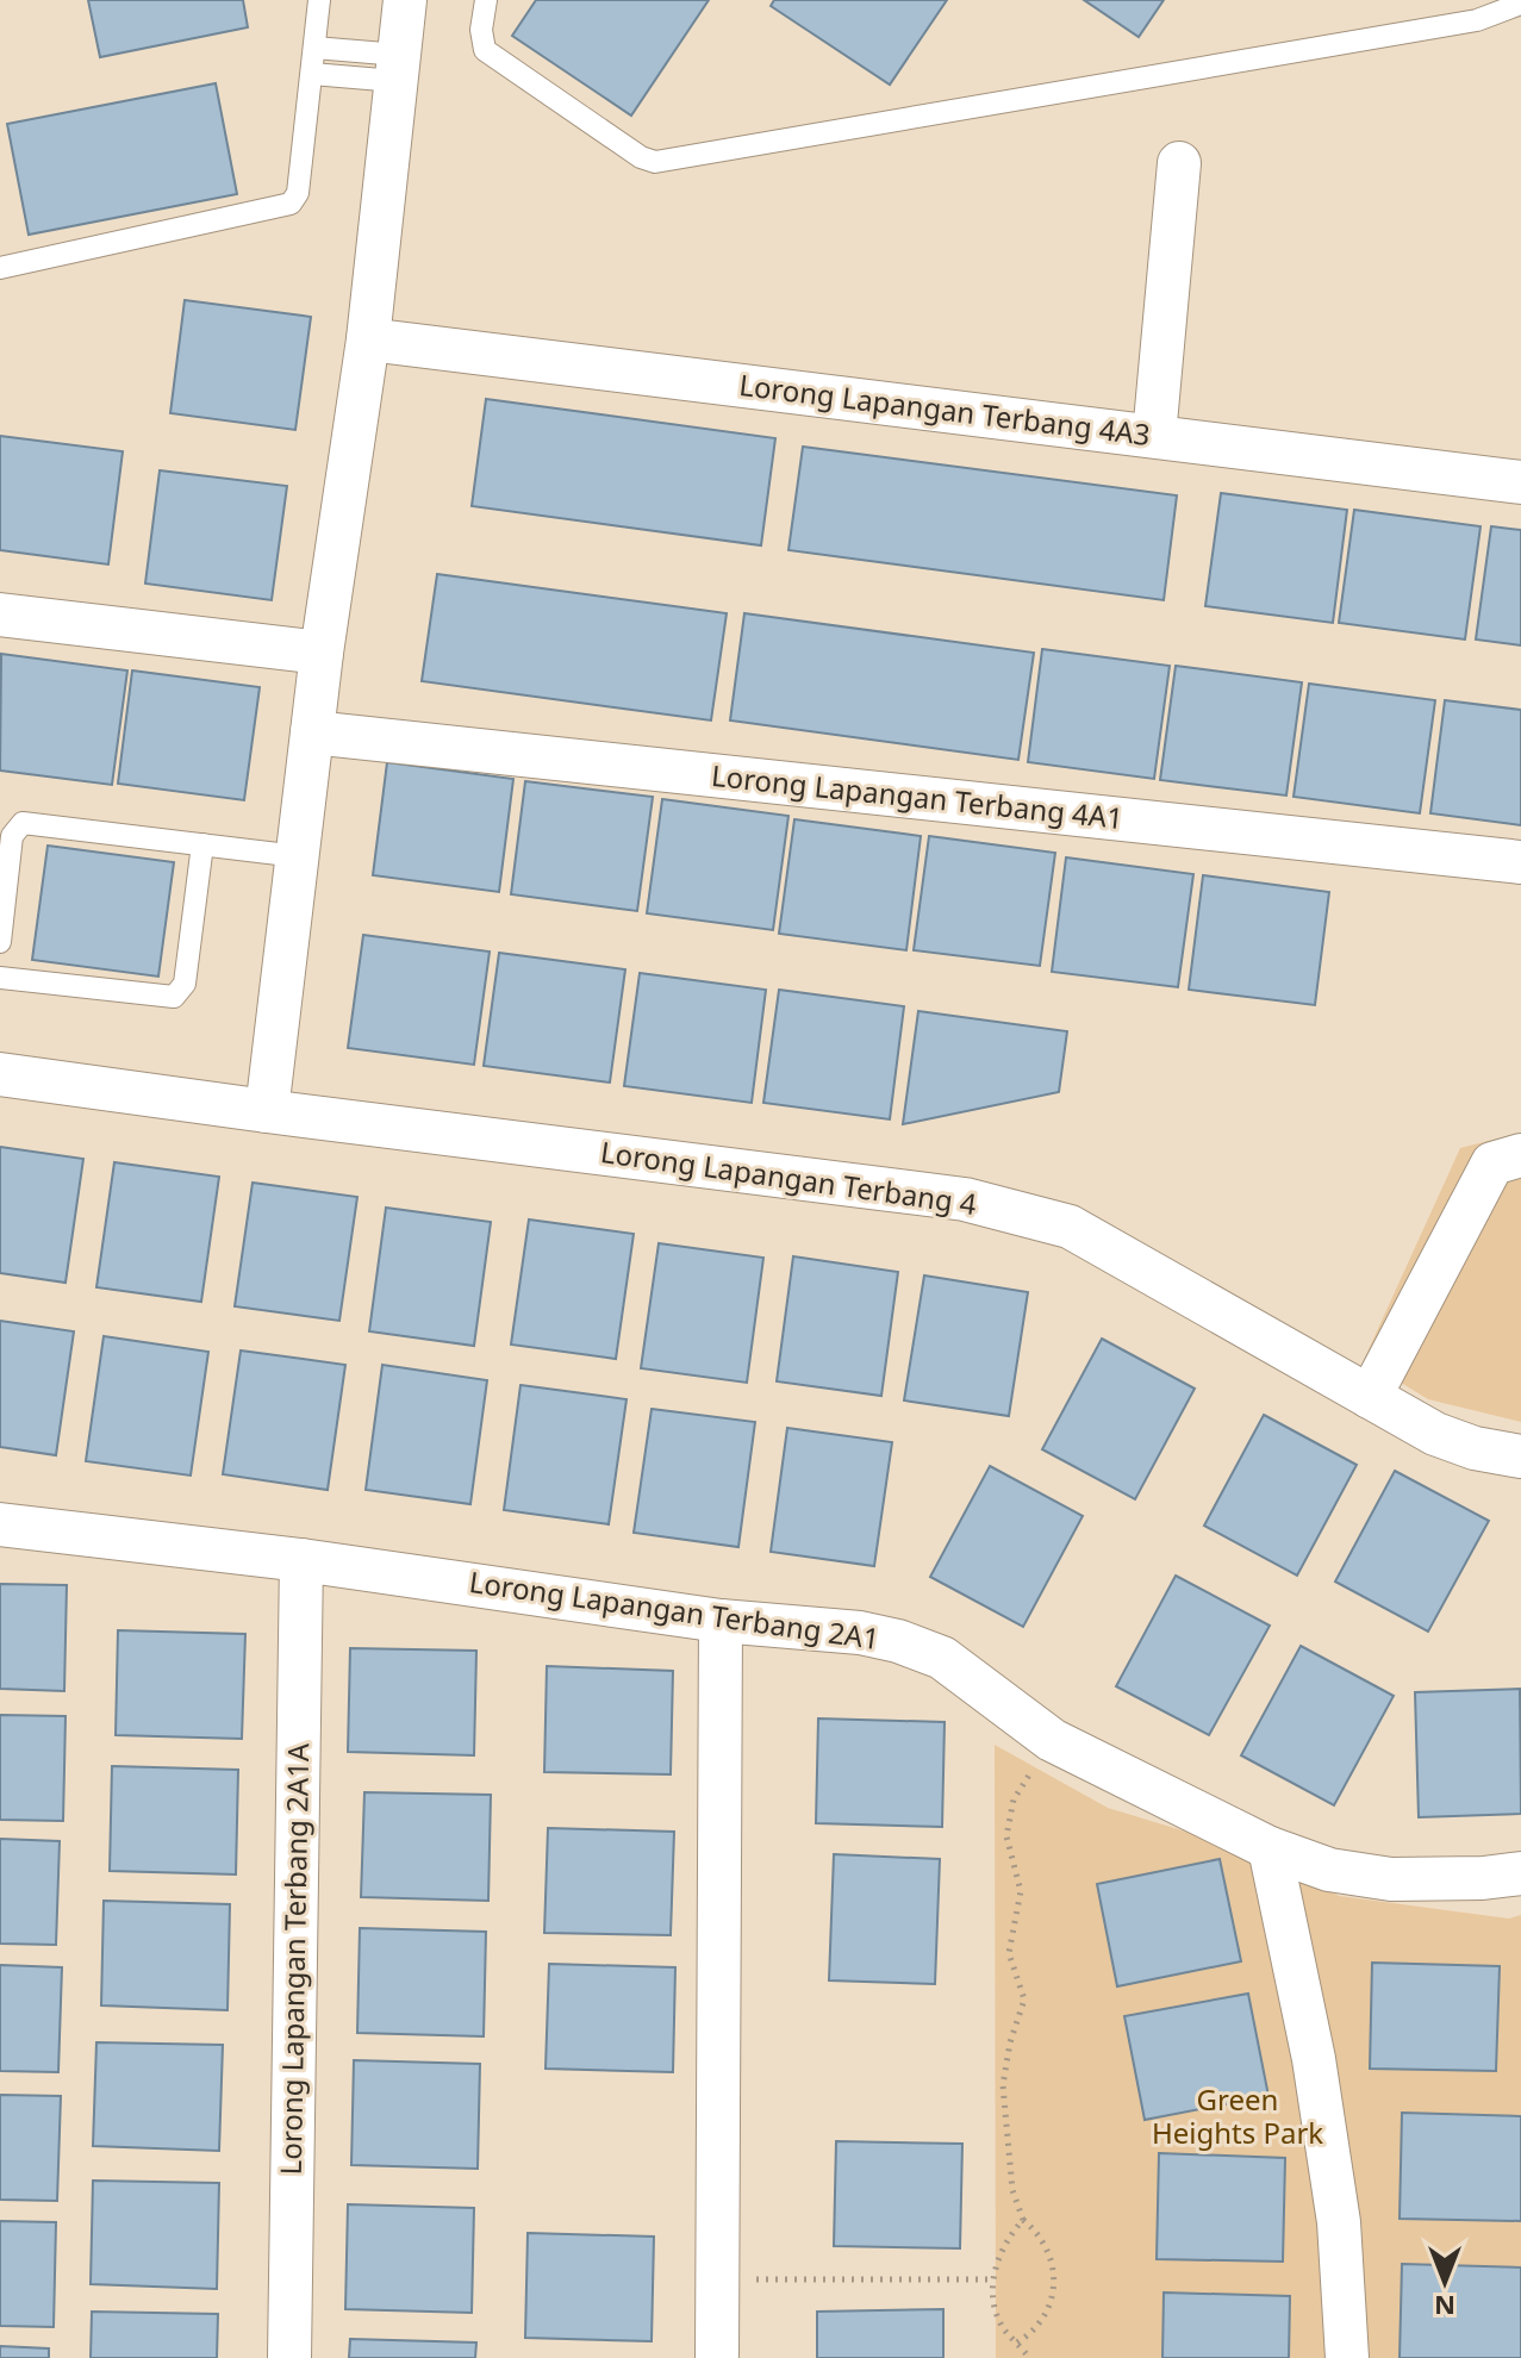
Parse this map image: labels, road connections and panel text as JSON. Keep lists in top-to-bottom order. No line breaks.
{"streets":{"street":["Lorong Lapangan Terbang 4A3","Lorong Lapangan Terbang 4A1","Lorong Lapangan Terbang 4","Lorong Lapangan Terbang 2A1","Lorong Lapangan Terbang 2A1A"]},"crossings":[["Lorong Lapangan Terbang 2A1","Lorong Lapangan Terbang 2A1A"]],"parks":["Green Heights Park"],"north":"bottom"}
